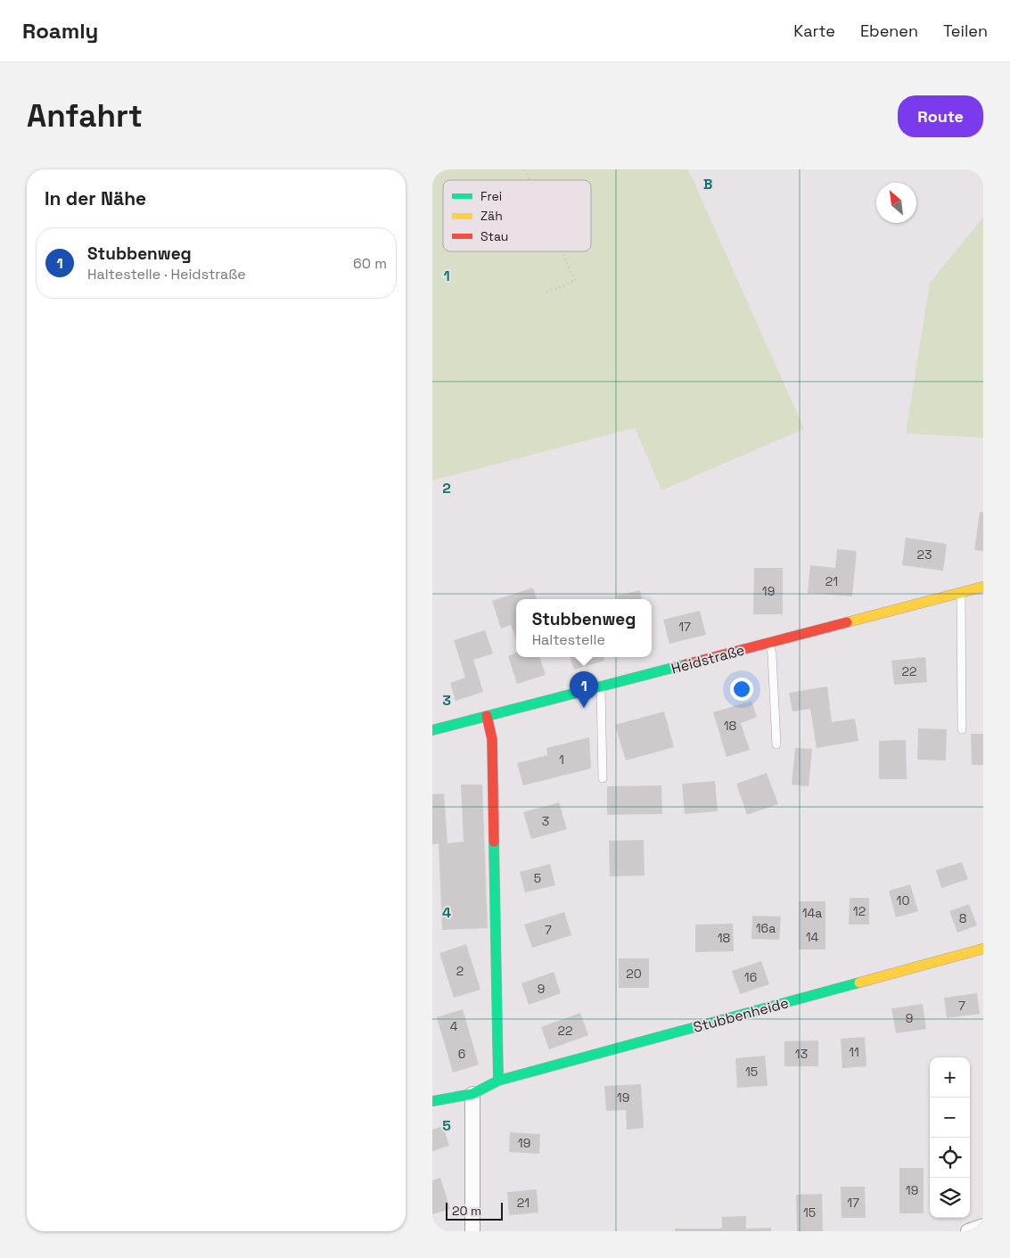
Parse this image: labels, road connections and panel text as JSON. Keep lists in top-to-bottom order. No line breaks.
{"streets":{"street":["Heidstraße","Stubbenheide"]},"house_numbers":["23","21","19","17","22","18","1","3","5","10","12","14a","8","16a","7","14","18","2","20","16","9","7","9","4","22","11","6","13","15","19","19","19","21","17","15"],"legend":["Frei","Zäh","Stau"],"scale_bar":"20 m","north":"top left","page":{"header":"Roamly","nav":["Karte","Ebenen","Teilen"],"buttons":"Route","title":"Anfahrt","heading":"In der Nähe","list":[{"mark":"1","name":"Stubbenweg","note":"Haltestelle · Heidstraße","value":"60 m"}],"popup":["Stubbenweg","Haltestelle"],"pins":"1","map_buttons":["+","−"],"scale":"20 m"},"grid":{"columns":["B"],"rows":["1","2","3","4","5"]}}
